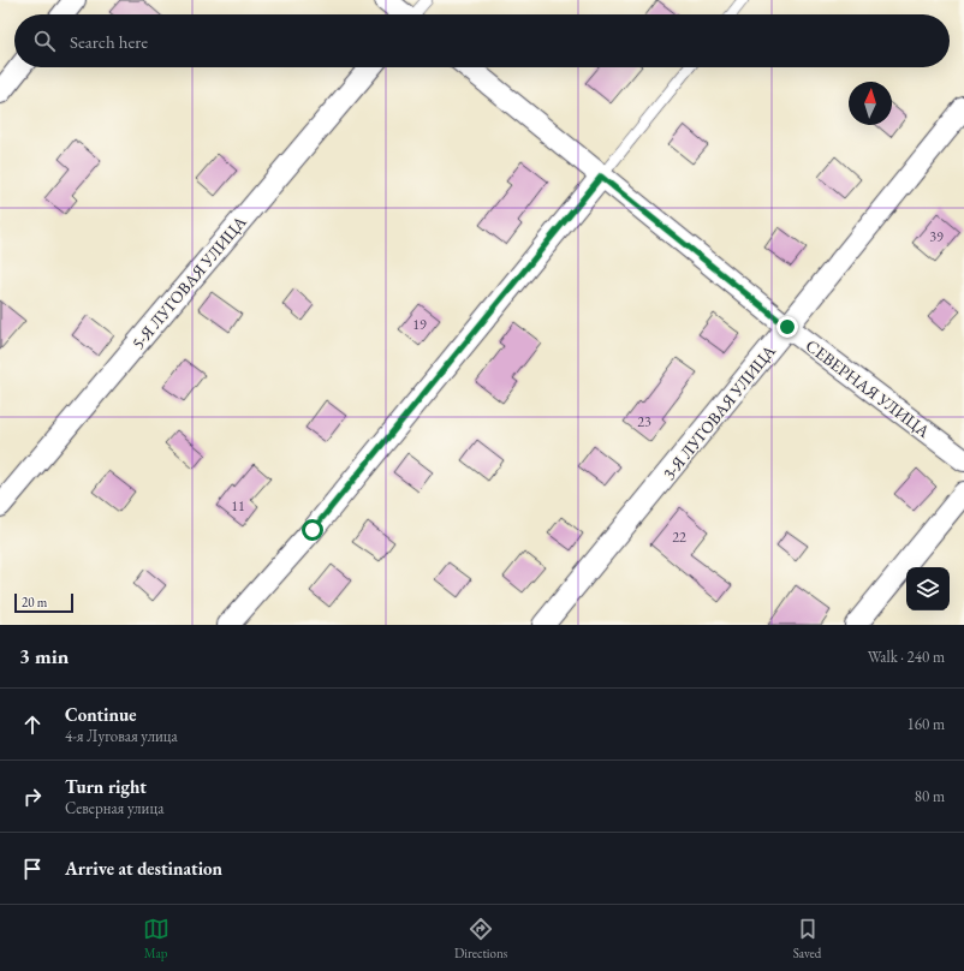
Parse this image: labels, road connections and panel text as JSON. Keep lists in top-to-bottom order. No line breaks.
{"streets":{"street":["5-Я ЛУГОВАЯ УЛИЦА","СЕВЕРНАЯ УЛИЦА","3-Я ЛУГОВАЯ УЛИЦА"]},"crossings":[["СЕВЕРНАЯ УЛИЦА","3-Я ЛУГОВАЯ УЛИЦА"]],"house_numbers":["39","19","23","11","22"],"scale_bar":"20 m","north":"top","page":{"search":"Search here","scale":"20 m","heading":["3 min","Walk · 240 m"],"list":[["Continue","4-я Луговая улица","160 m"],["Turn right","Северная улица","80 m"],"Arrive at destination"],"nav":["Map","Directions","Saved"]}}
